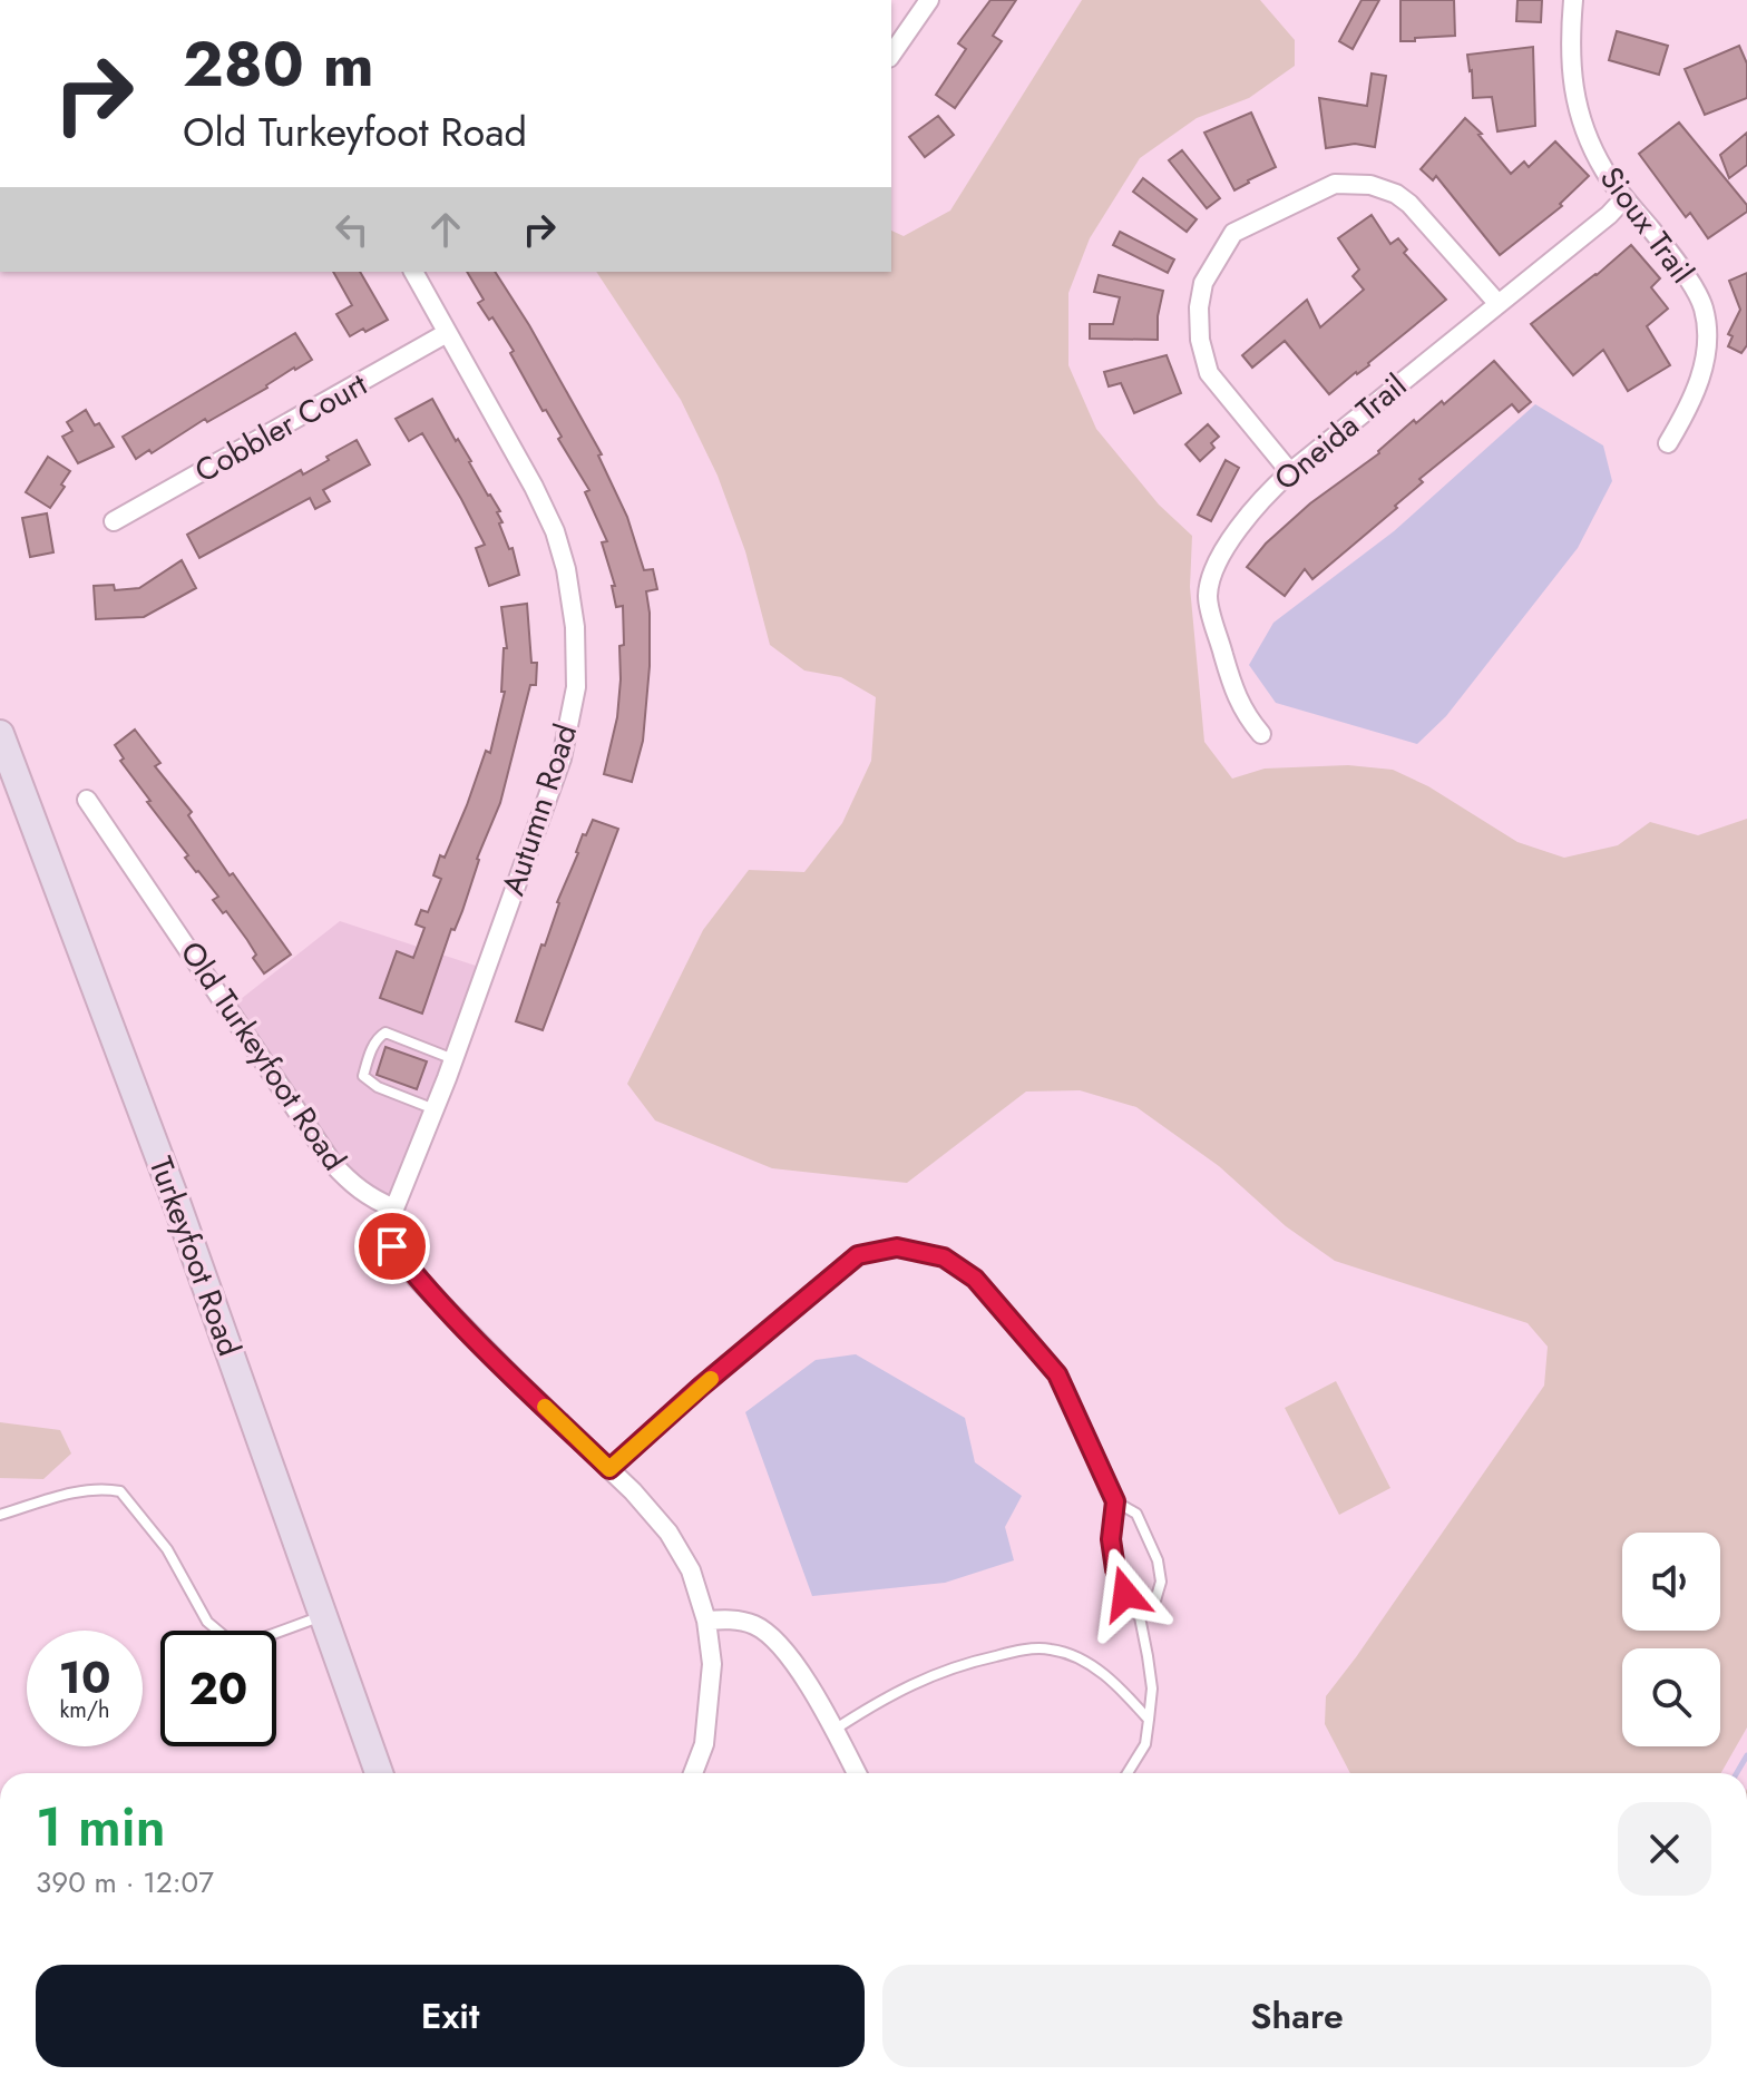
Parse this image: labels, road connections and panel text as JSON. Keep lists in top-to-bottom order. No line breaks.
{"streets":{"main road":["Turkeyfoot Road"],"street":["Sioux Trail","Cobbler Court","Oneida Trail","Autumn Road","Old Turkeyfoot Road"]},"crossings":[["Sioux Trail","Oneida Trail"],["Cobbler Court","Autumn Road"],["Autumn Road","Old Turkeyfoot Road"]],"page":{"turn":["280 m","Old Turkeyfoot Road"],"speed":"10 km/h","limit":"20","heading":["1 min","390 m · 12:07"],"buttons":["Exit","Share"]}}
